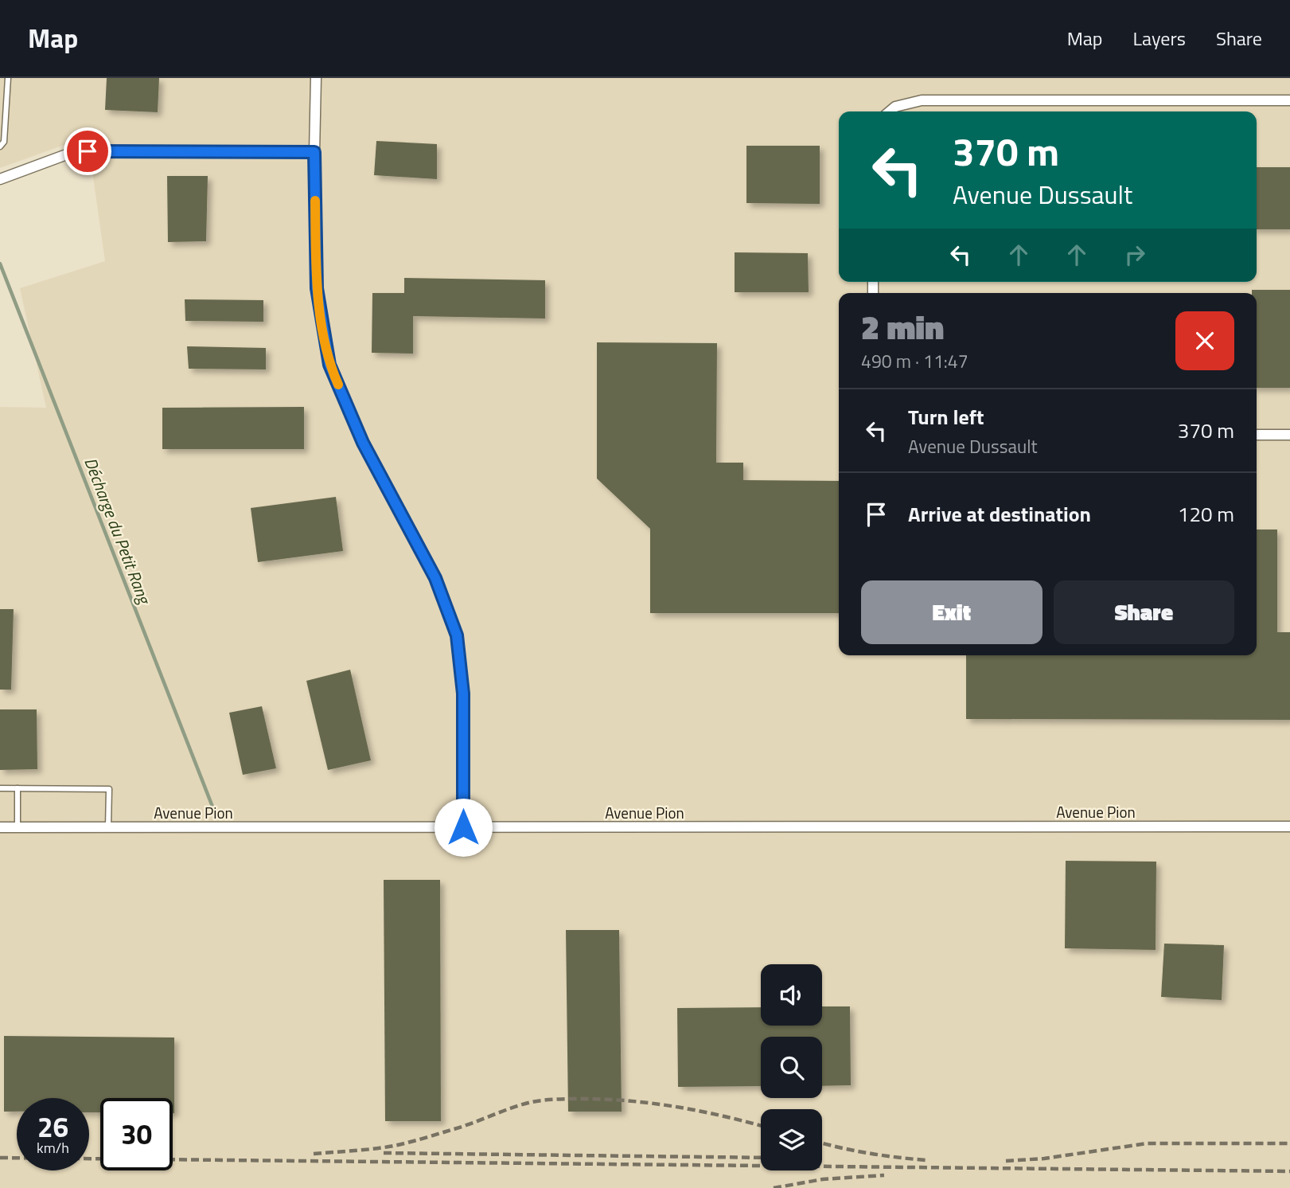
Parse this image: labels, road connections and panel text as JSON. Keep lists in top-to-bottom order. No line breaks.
{"streets":{"street":["Avenue Pion"]},"water":["Décharge du Petit Rang"],"page":{"header":"Map","nav":["Map","Layers","Share"],"turn":["370 m","Avenue Dussault"],"heading":["2 min","490 m · 11:47"],"list":[{"name":"Turn left","note":"Avenue Dussault","value":"370 m"},{"name":"Arrive at destination","value":"120 m"}],"buttons":["Exit","Share"],"speed":"26 km/h","limit":"30"}}
